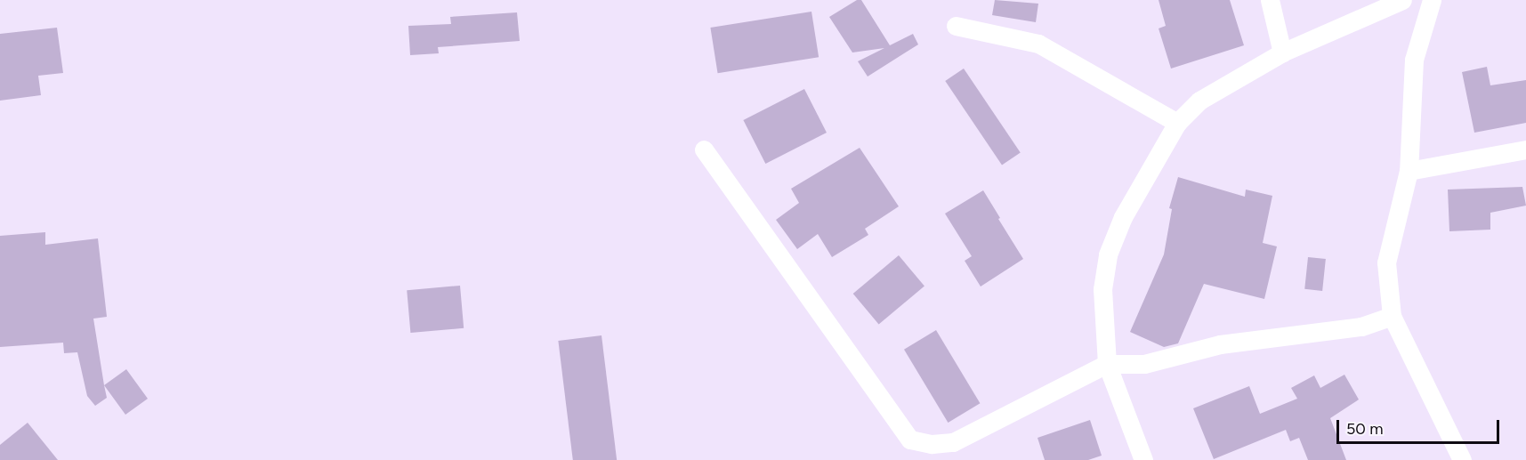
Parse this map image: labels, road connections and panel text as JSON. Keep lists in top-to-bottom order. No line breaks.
{"scale_bar":"50 m"}
